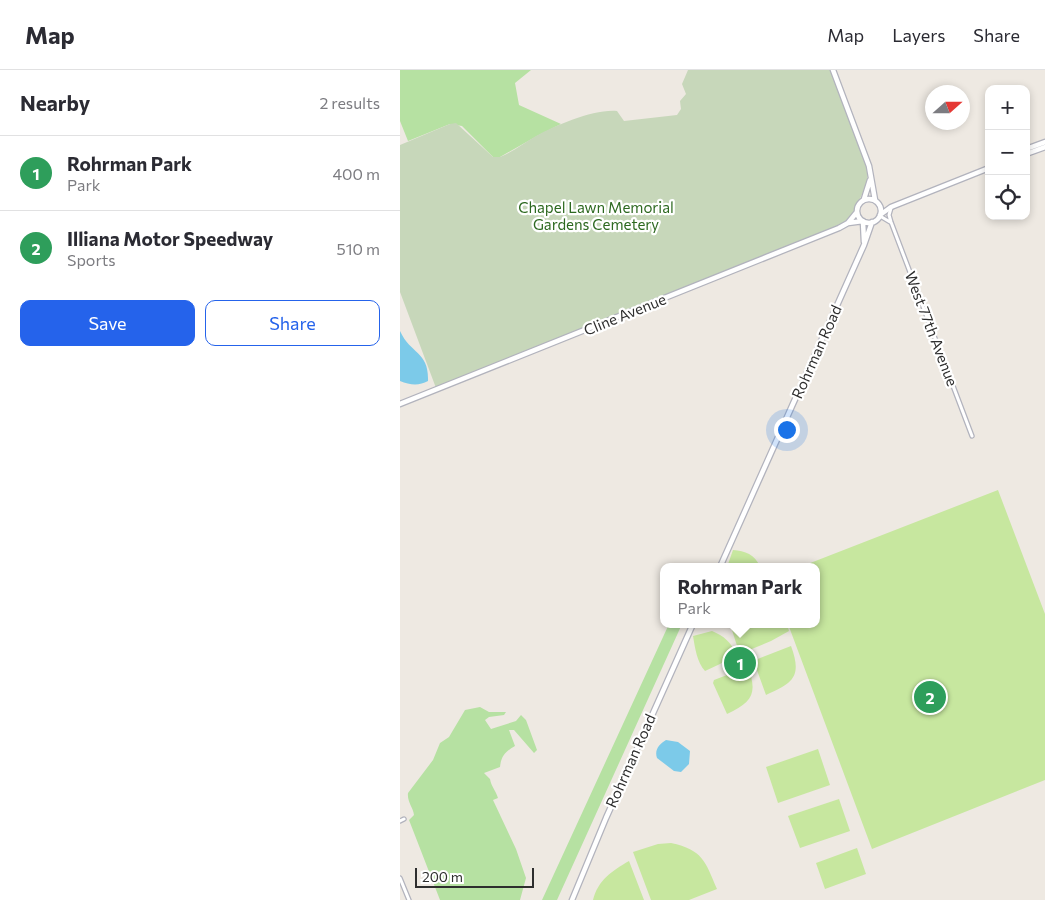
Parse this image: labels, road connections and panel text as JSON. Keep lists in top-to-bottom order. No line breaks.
{"streets":{"street":["Cline Avenue","West 77th Avenue","Rohrman Road"]},"crossings":[["Cline Avenue","Rohrman Road"]],"parks":["Chapel Lawn Memorial Gardens Cemetery"],"scale_bar":"200 m","north":"right","page":{"header":"Map","nav":["Map","Layers","Share"],"heading":["Nearby","2 results"],"map_buttons":["+","−"],"list":[{"mark":"1","name":"Rohrman Park","note":"Park","value":"400 m"},{"mark":"2","name":"Illiana Motor Speedway","note":"Sports","value":"510 m"}],"buttons":["Save","Share"],"popup":["Rohrman Park","Park"],"pins":["1","2"],"scale":"200 m"}}
